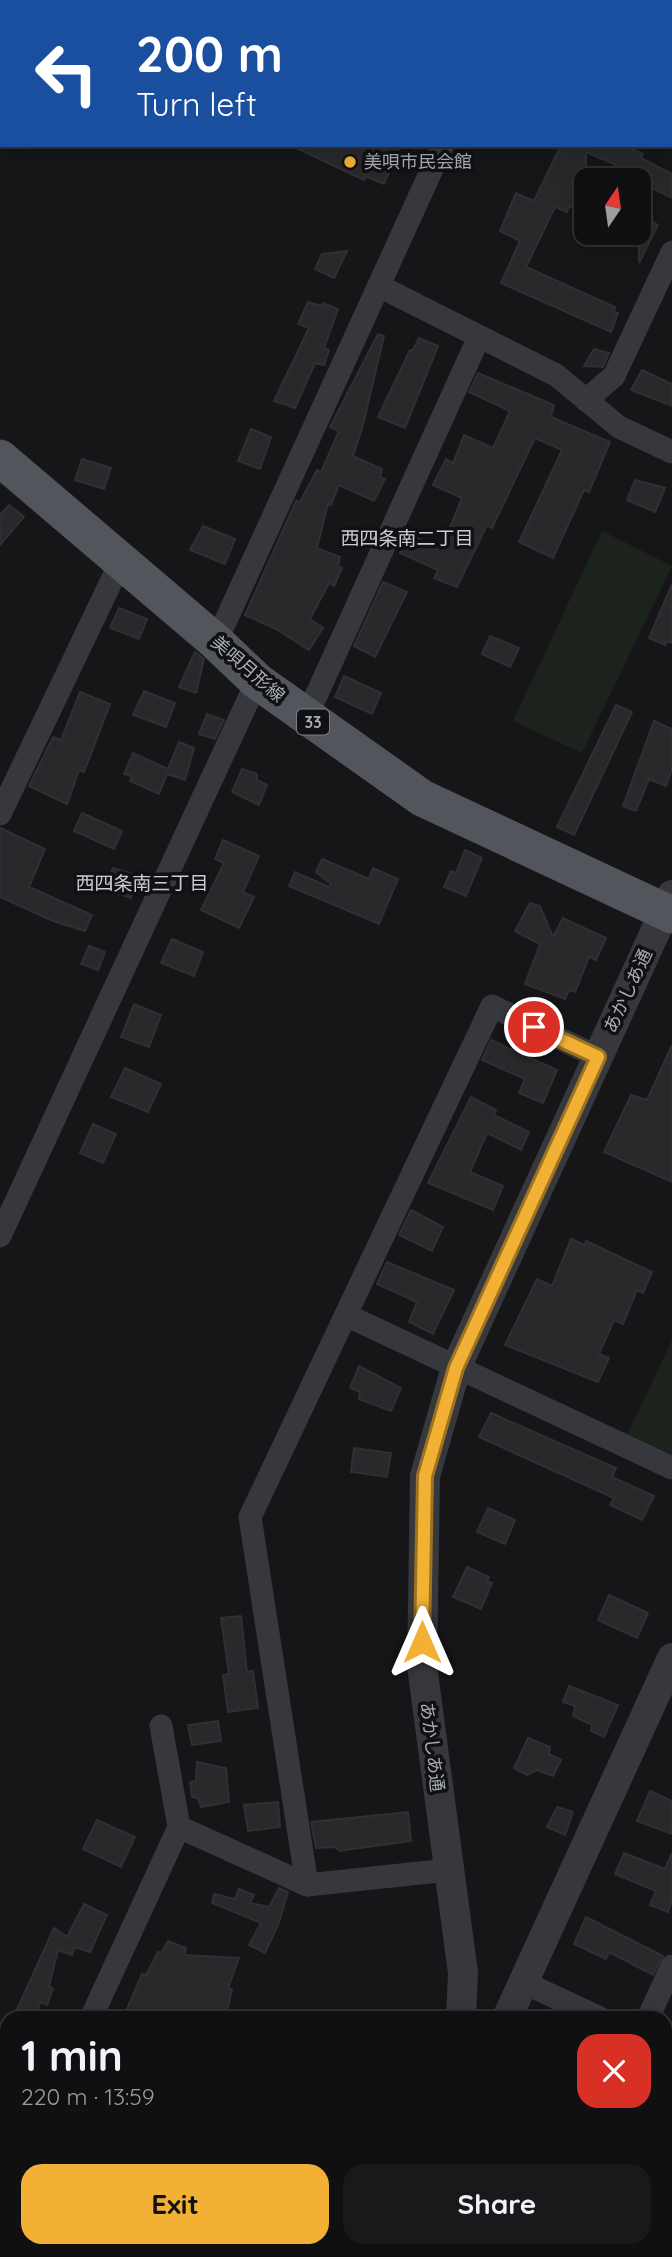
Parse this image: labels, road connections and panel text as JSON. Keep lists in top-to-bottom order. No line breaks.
{"streets":{"main road":["美唄月形線","33"],"street":["あかしあ通"]},"crossings":[["美唄月形線","あかしあ通"]],"districts":["西四条南二丁目","西四条南三丁目"],"places":["美唄市民会館"],"north":"top","page":{"turn":["200 m","Turn left"],"heading":["1 min","220 m · 13:59"],"buttons":["Exit","Share"]}}
